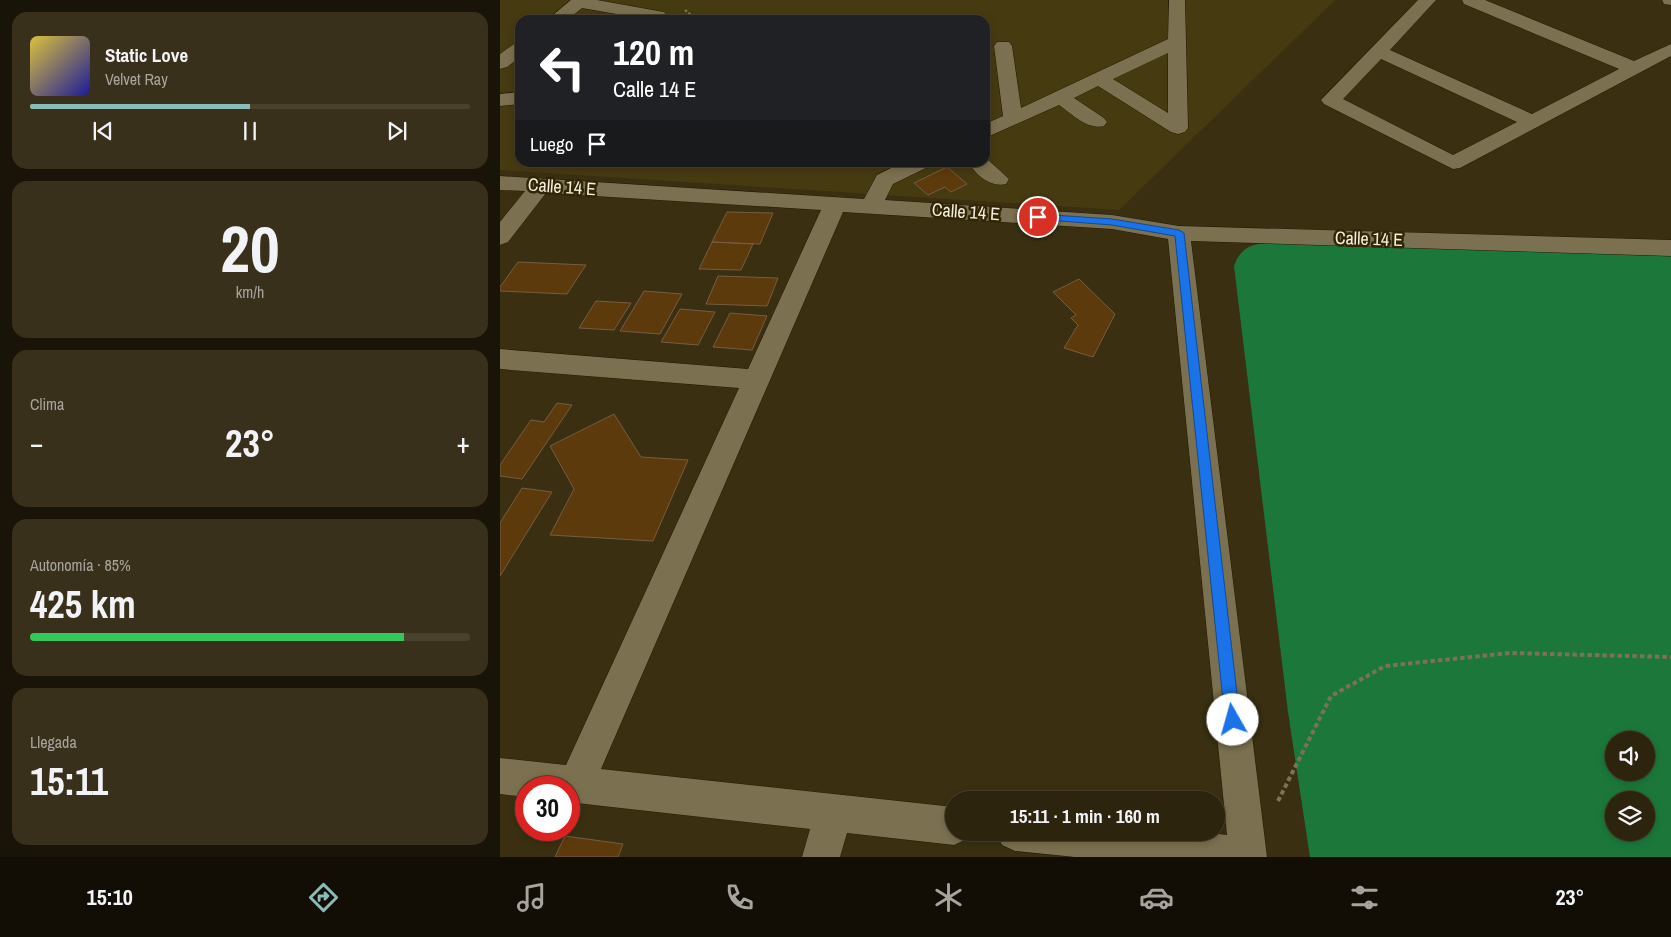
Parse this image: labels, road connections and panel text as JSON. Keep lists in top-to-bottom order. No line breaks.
{"streets":{"street":["Calle 14 E"]},"page":{"turn":["120 m","Calle 14 E"],"song":["Static Love","Velvet Ray"],"then":"Luego","tile":[["20","km/h"],"Clima",["Autonomía · 85%","425 km"],["Llegada","15:11"]],"heat":["−","23°","+"],"limit":"30","trip":"15:11 · 1 min · 160 m","tabs":["15:10","23°"]}}
